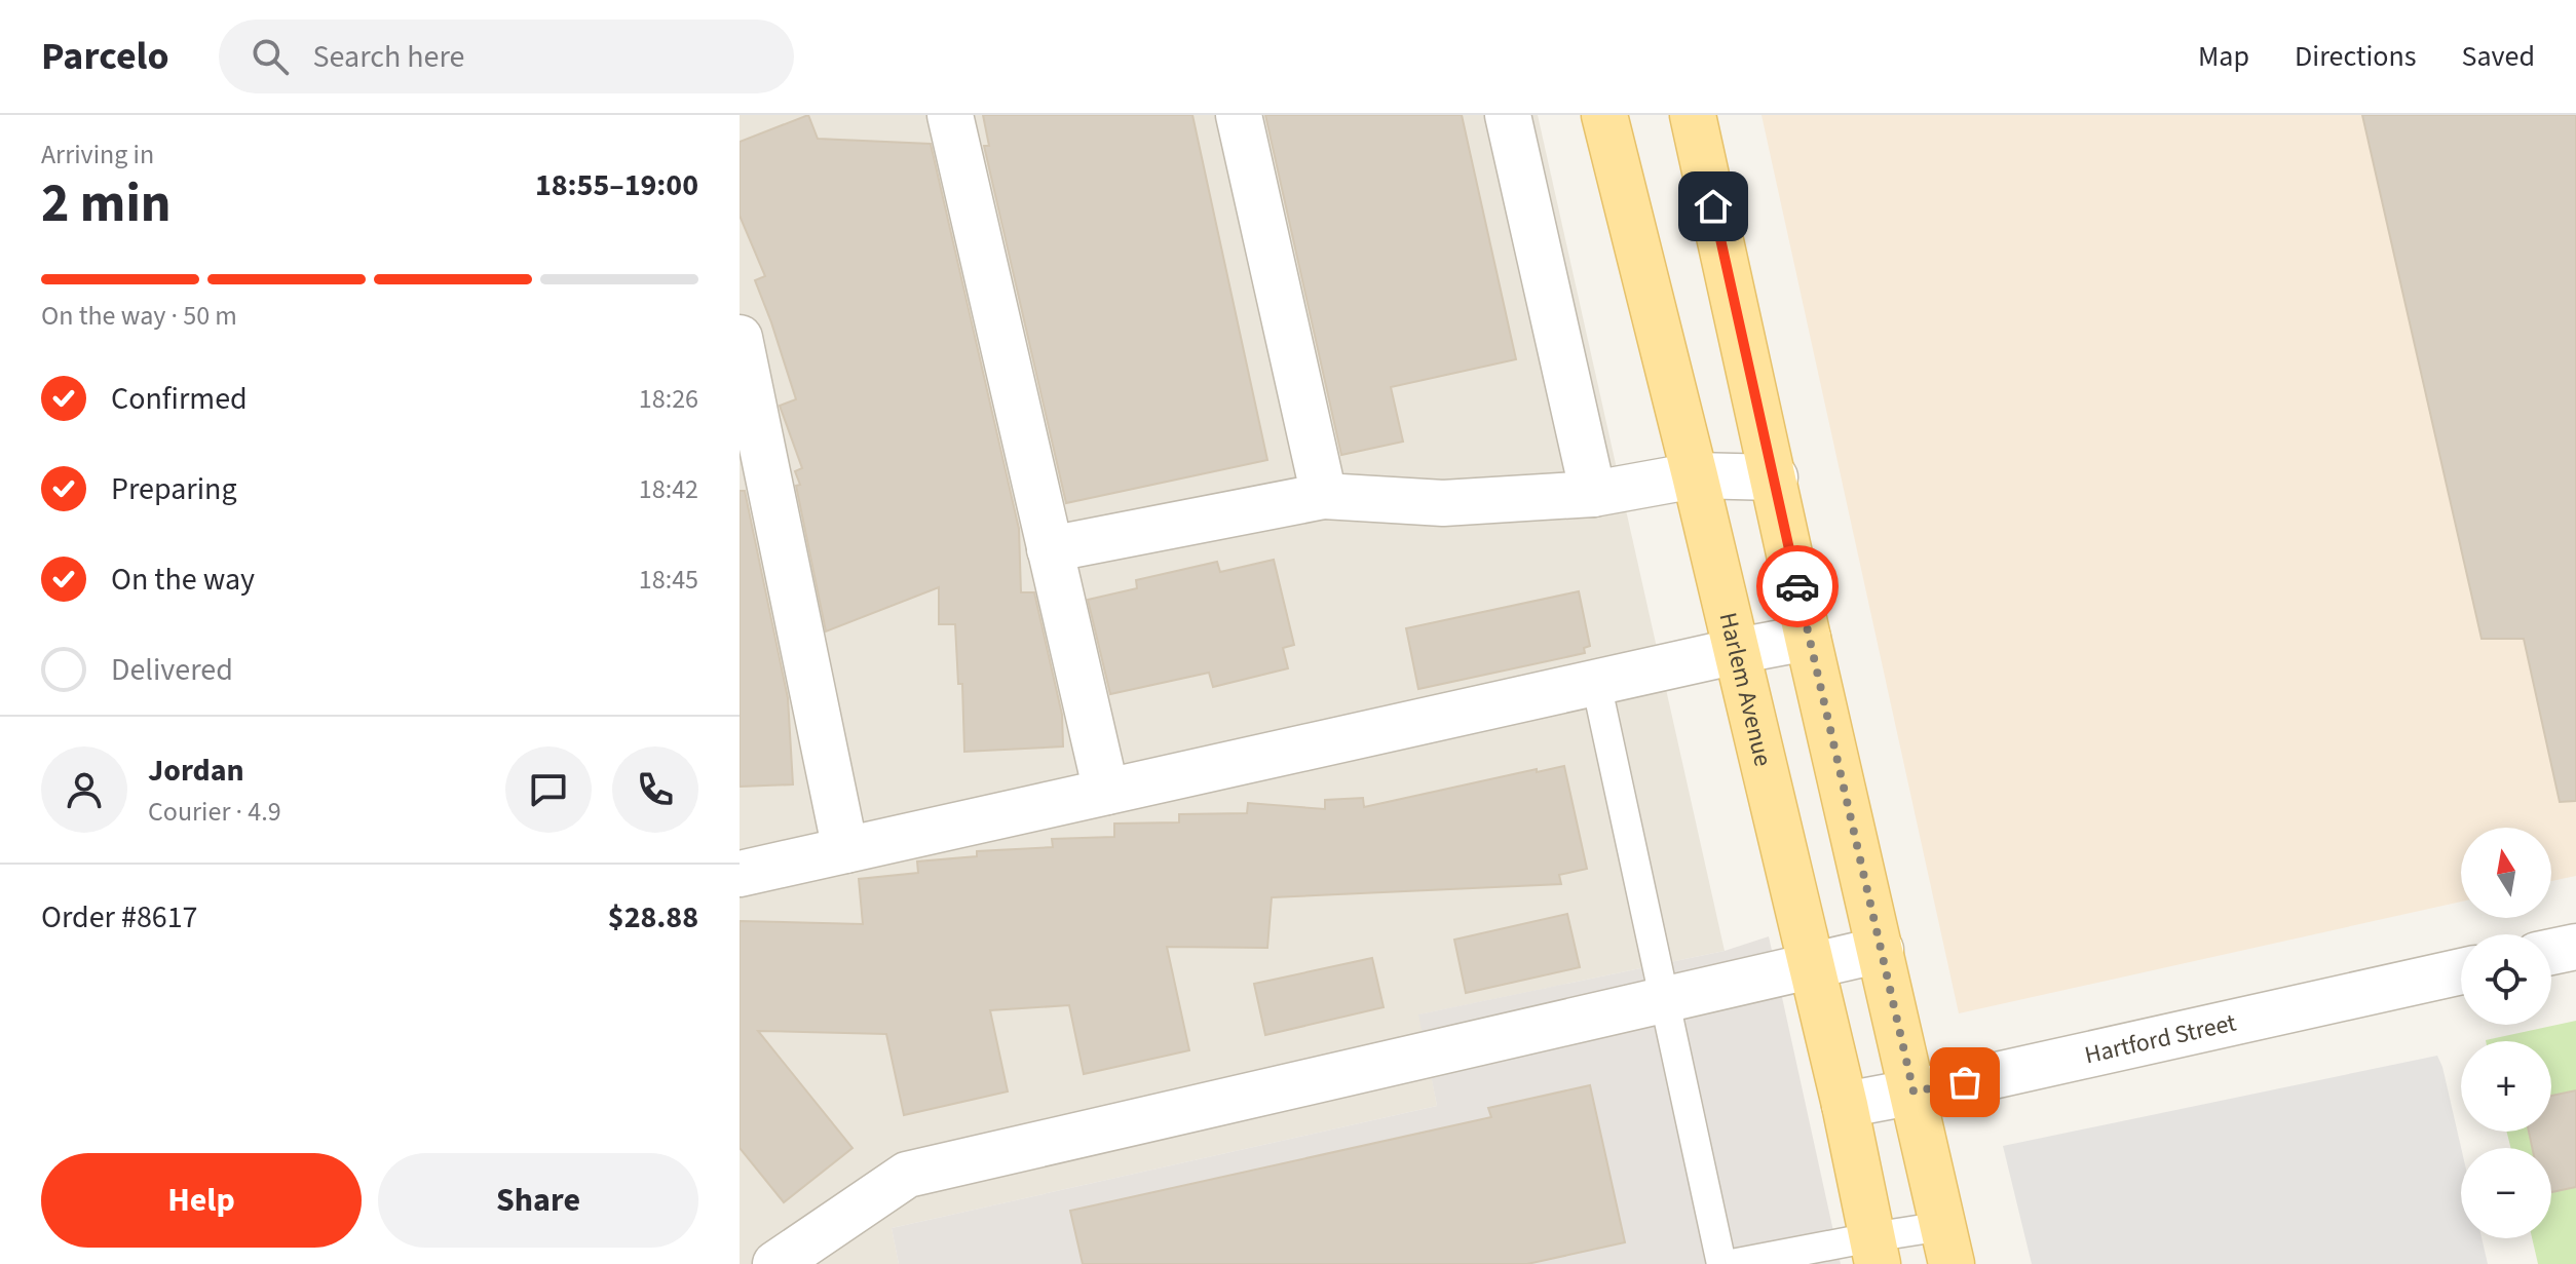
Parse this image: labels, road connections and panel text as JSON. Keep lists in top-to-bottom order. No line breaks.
{"streets":{"main road":["Harlem Avenue"],"street":["Hartford Street"]},"crossings":[["Harlem Avenue","Hartford Street"]],"north":"top","page":{"header":"Parcelo","search":"Search here","nav":["Map","Directions","Saved"],"heading":["2 min","Arriving in","18:55–19:00"],"panel":["Jordan","Courier · 4.9","Order #8617","$28.88"],"bar":"On the way · 50 m","list":[["Confirmed","18:26"],["Preparing","18:42"],["On the way","18:45"],"Delivered"],"map_buttons":["+","−"],"buttons":["Help","Share"]}}
